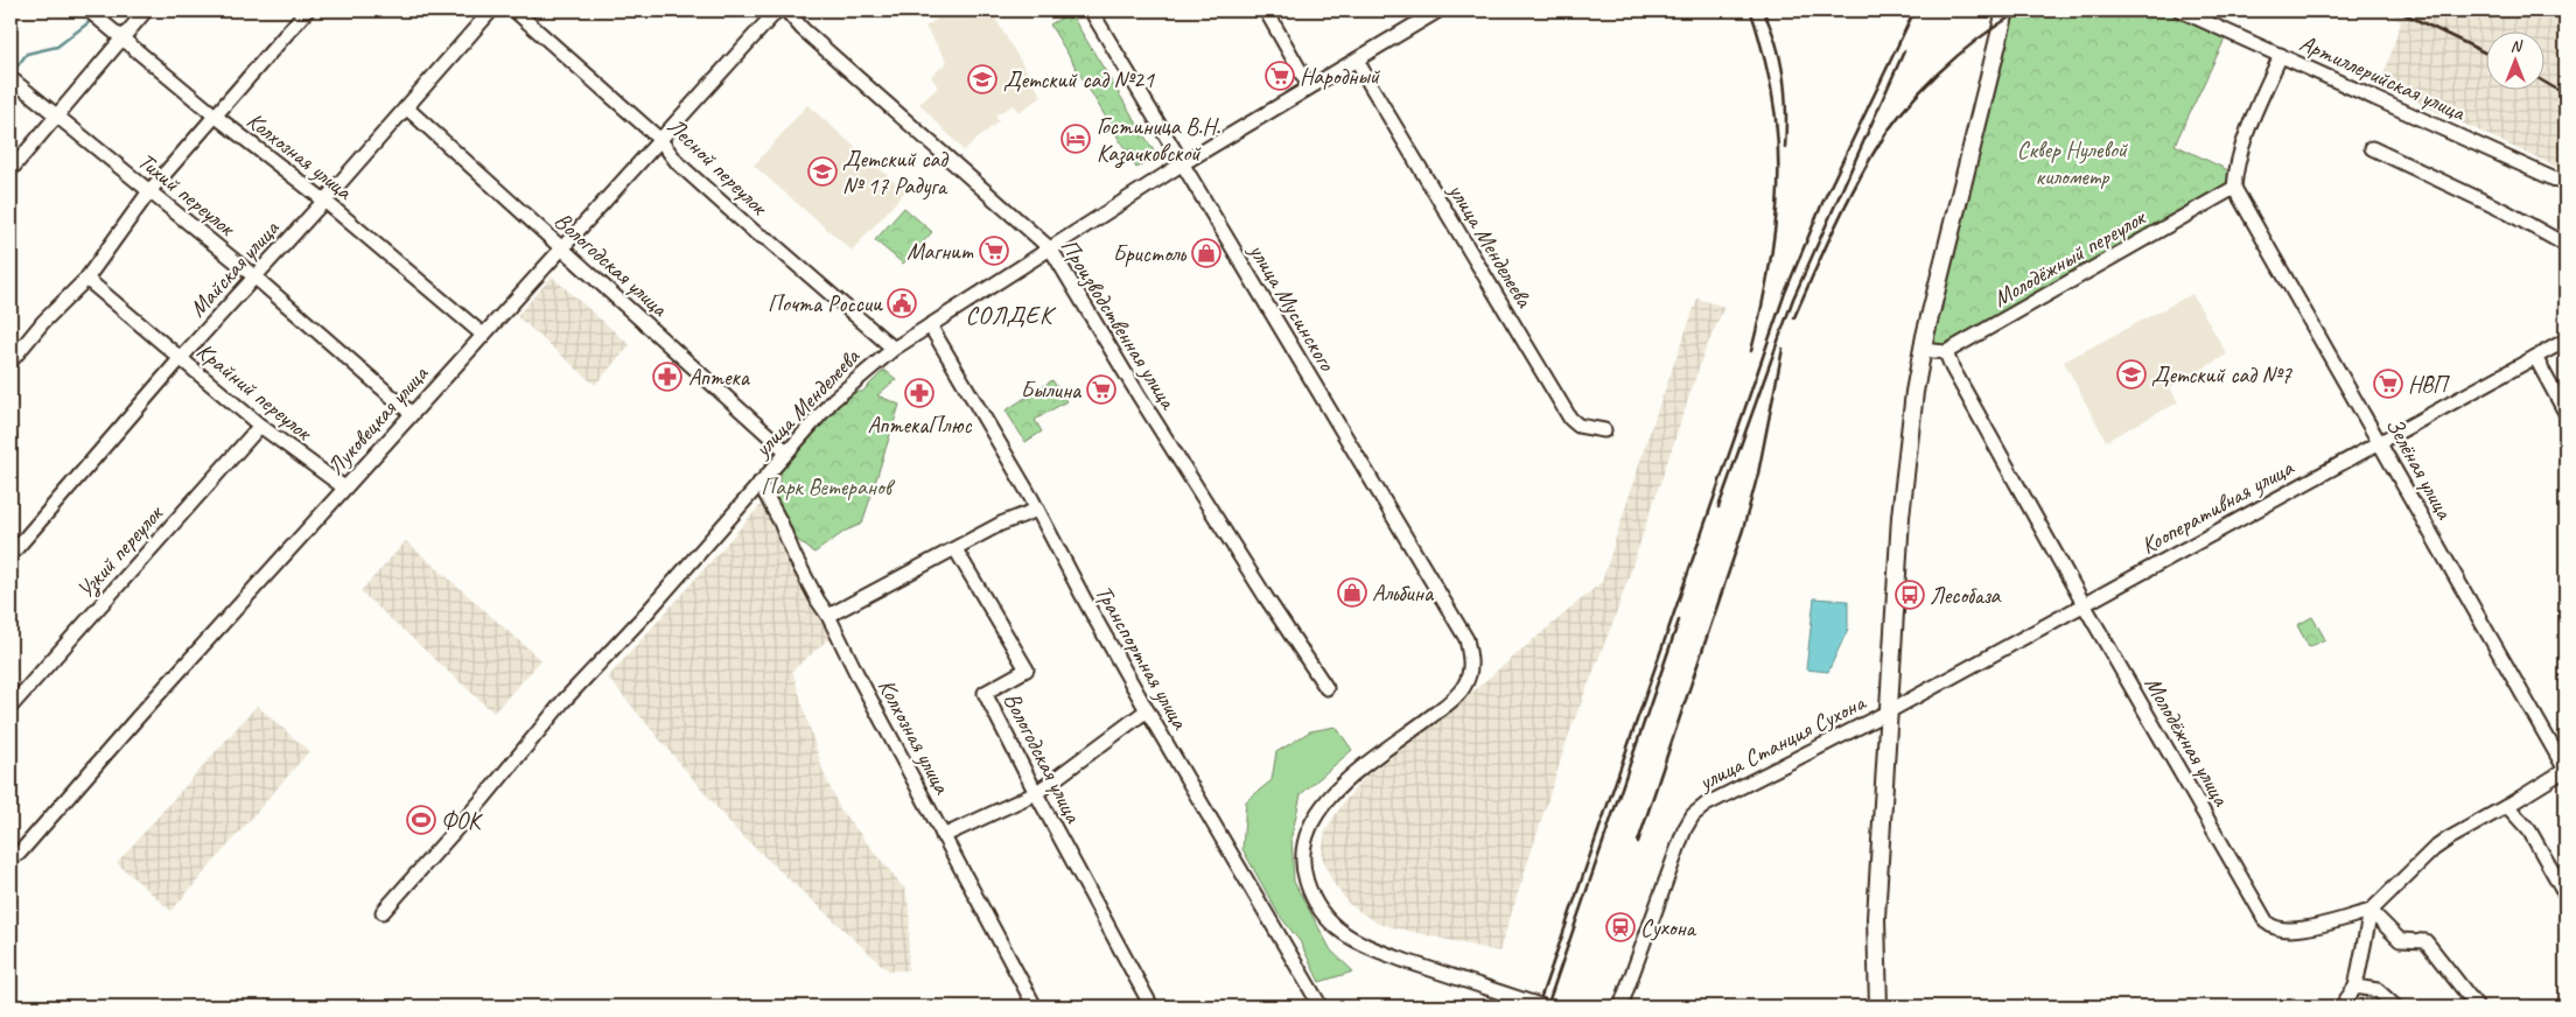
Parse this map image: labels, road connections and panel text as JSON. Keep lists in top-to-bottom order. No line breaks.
{"streets":{"street":["Артиллерийская улица","Колхозная улица","Лесной переулок","Тихий переулок","улица Менделеева","Молодёжный переулок","Вологодская улица","Майская улица","улица Мусинского","Производственная улица","Крайний переулок","Луковецкая улица","Зелёная улица","Кооперативная улица","Узкий переулок","Транспортная улица","Молодёжная улица","улица Станция Сухона"]},"crossings":[["Колхозная улица","улица Менделеева"],["Колхозная улица","Майская улица"],["Колхозная улица","Луковецкая улица"],["Лесной переулок","улица Менделеева"],["Лесной переулок","Луковецкая улица"],["Тихий переулок","Майская улица"],["Тихий переулок","Луковецкая улица"],["улица Менделеева","Вологодская улица"],["улица Менделеева","улица Мусинского"],["улица Менделеева","Производственная улица"],["улица Менделеева","Транспортная улица"],["Молодёжный переулок","Зелёная улица"],["Молодёжный переулок","Молодёжная улица"],["Вологодская улица","Майская улица"],["Вологодская улица","Луковецкая улица"],["Майская улица","Крайний переулок"],["Крайний переулок","Луковецкая улица"],["Крайний переулок","Узкий переулок"],["Зелёная улица","Кооперативная улица"],["Кооперативная улица","Молодёжная улица"],["Кооперативная улица","улица Станция Сухона"]],"districts":["СОЛДЕК"],"parks":["Сквер Нулевой километр","Парк Ветеранов"],"places":{"supermarket":["Народный","Магнит","НВП","Былина"],"school or university":["Детский сад №21","Детский сад № 17 Радуга","Детский сад №7"],"hotel":["Гостиница В.Н. Казачковской"],"shop":["Бристоль","Альбина"],"public building":["Почта России"],"pharmacy":["Аптека","АптекаПлюс"],"bus stop":["Лесобаза"],"sports":["ФОК"],"station":["Сухона"]},"north":"top"}
